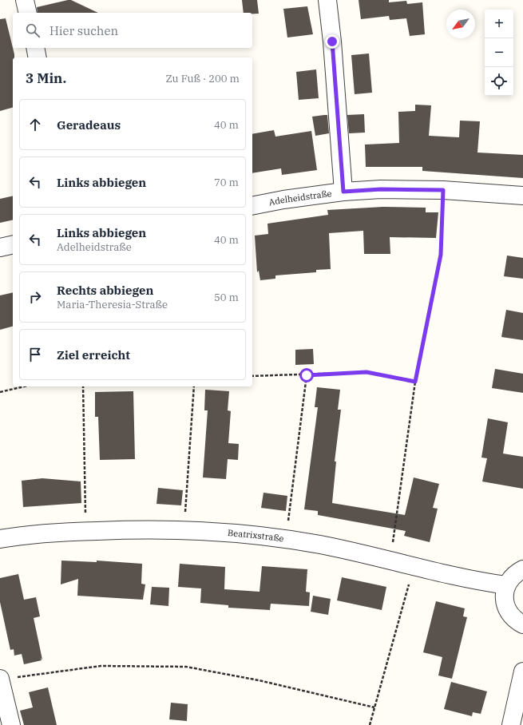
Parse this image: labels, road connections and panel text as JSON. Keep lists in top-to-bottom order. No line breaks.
{"streets":{"street":["Adelheidstraße","Beatrixstraße"]},"north":"bottom left","page":{"map_buttons":["+","−"],"search":"Hier suchen","heading":["3 Min.","Zu Fuß · 200 m"],"list":[["Geradeaus","40 m"],["Links abbiegen","70 m"],["Links abbiegen","Adelheidstraße","40 m"],["Rechts abbiegen","Maria-Theresia-Straße","50 m"],"Ziel erreicht"]}}
